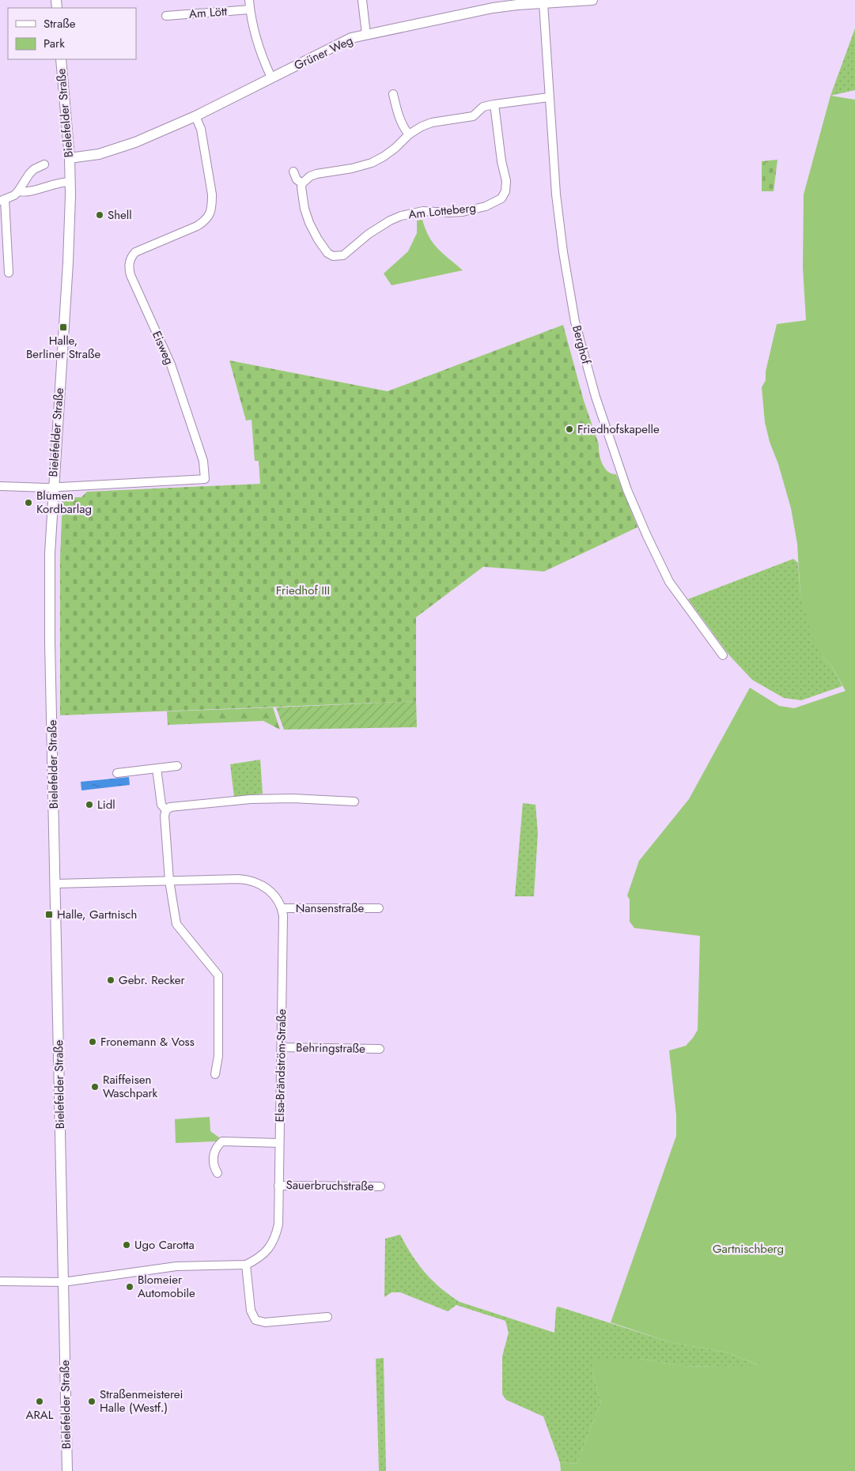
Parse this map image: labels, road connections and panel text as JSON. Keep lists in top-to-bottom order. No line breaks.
{"streets":{"street":["Am Lött","Grüner Weg","Bielefelder Straße","Am Lotteberg","Berghof","Eisweg","Nansenstraße","Behringstraße","Elsa-Brändström-Straße","Sauerbruchstraße"]},"crossings":[["Grüner Weg","Bielefelder Straße"],["Grüner Weg","Berghof"],["Grüner Weg","Eisweg"],["Bielefelder Straße","Eisweg"],["Bielefelder Straße","Elsa-Brändström-Straße"],["Nansenstraße","Elsa-Brändström-Straße"],["Behringstraße","Elsa-Brändström-Straße"],["Elsa-Brändström-Straße","Sauerbruchstraße"]],"parks":["Friedhof III","Gartnischberg"],"places":{"other":["Shell","Friedhofskapelle","Blumen Kordbarlag","Lidl","Gebr. Recker","Fronemann & Voss","Raiffeisen Waschpark","Ugo Carotta","Blomeier Automobile","ARAL","Straßenmeisterei Halle (Westf.)"],"transit":["Halle, Berliner Straße","Halle, Gartnisch"]},"legend":["Straße","Park"]}
